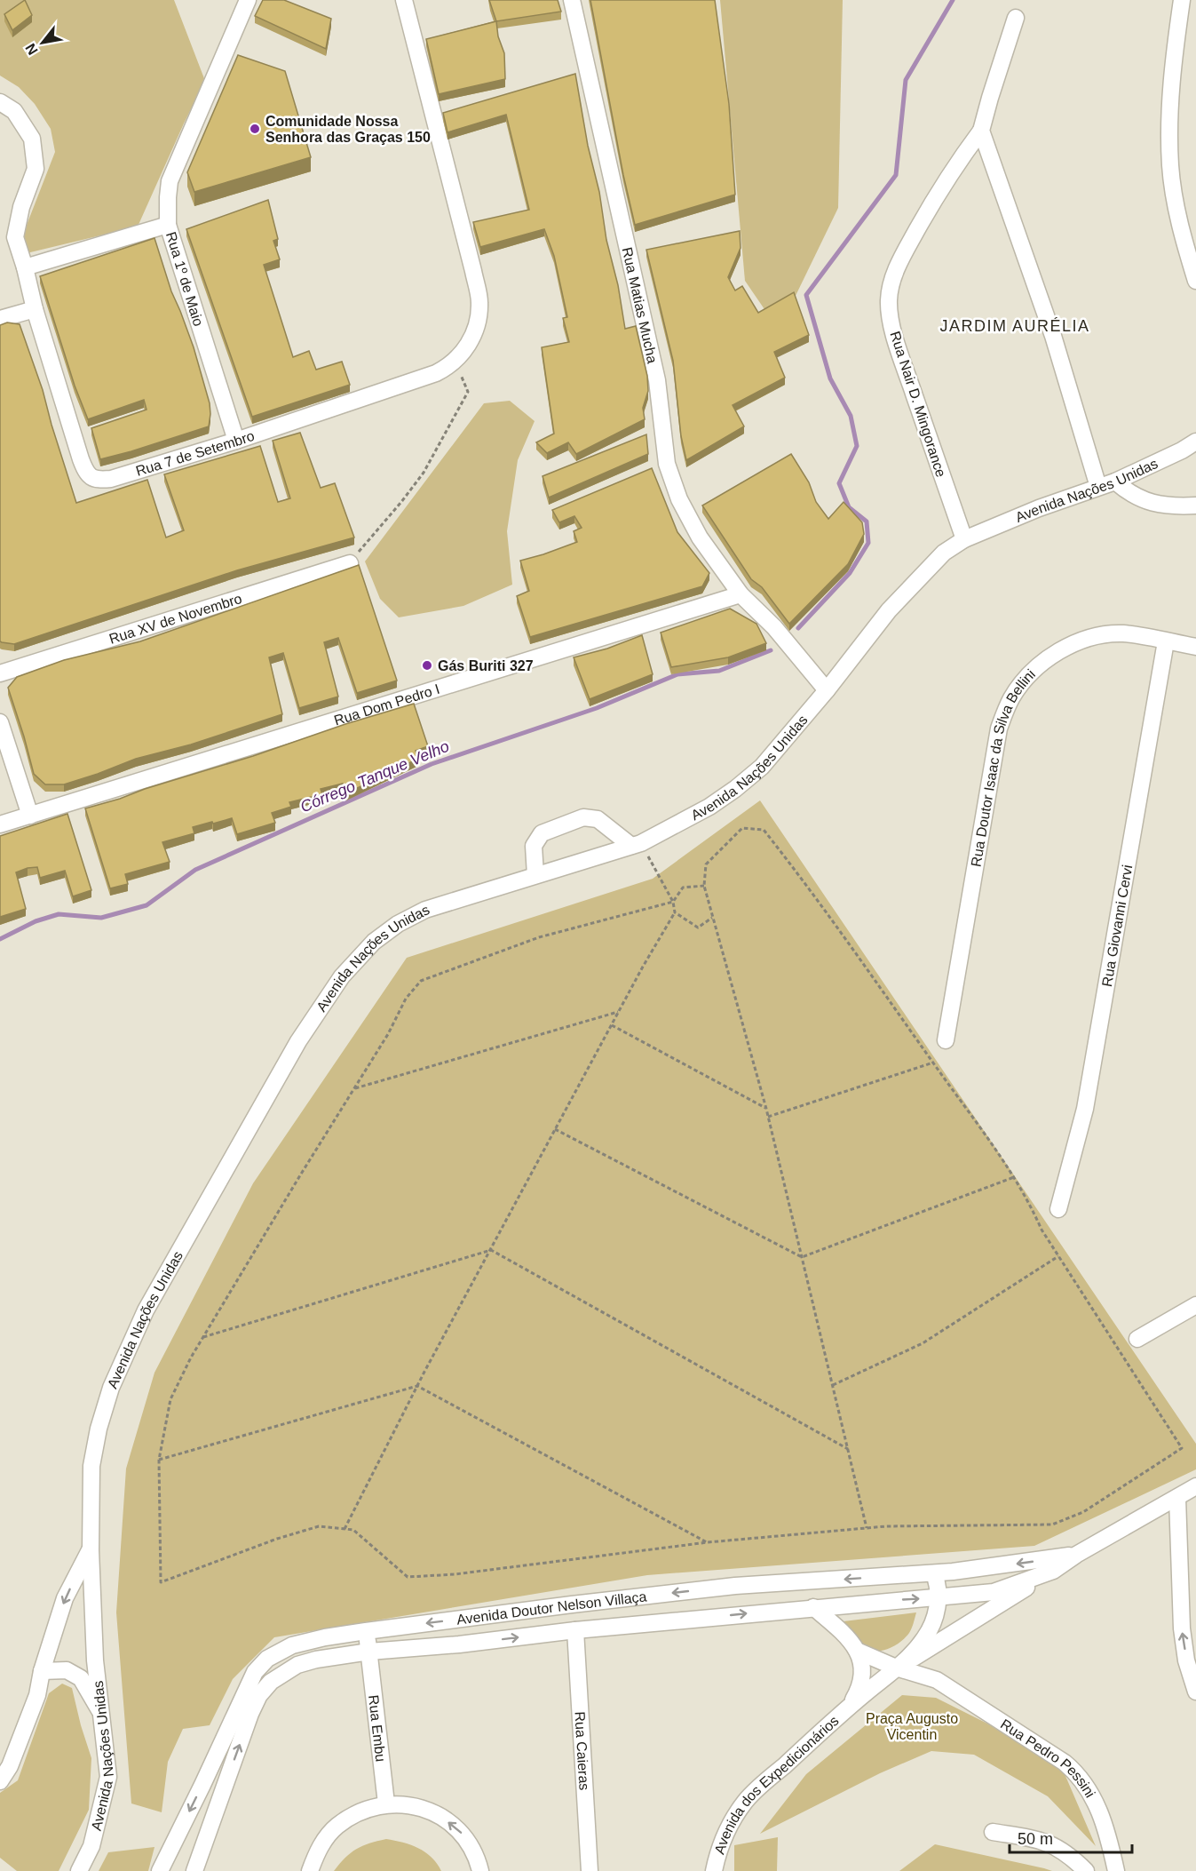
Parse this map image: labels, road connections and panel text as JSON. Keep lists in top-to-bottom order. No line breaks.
{"streets":{"street":["Rua 1º de Maio","Rua Matias Mucha","Rua Nair D. Mingorance","Rua 7 de Setembro","Avenida Nações Unidas","Rua XV de Novembro","Rua Dom Pedro I","Rua Doutor Isaac da Silva Bellini","Rua Giovanni Cervi","Avenida Doutor Nelson Villaça","Rua Embu","Rua Caieras","Rua Pedro Pessini","Avenida dos Expedicionários"]},"crossings":[["Rua 1º de Maio","Rua 7 de Setembro"],["Rua Matias Mucha","Rua Dom Pedro I"],["Rua Nair D. Mingorance","Avenida Nações Unidas"],["Rua Doutor Isaac da Silva Bellini","Rua Giovanni Cervi"],["Avenida Doutor Nelson Villaça","Rua Embu"],["Avenida Doutor Nelson Villaça","Rua Caieras"],["Rua Pedro Pessini","Avenida dos Expedicionários"]],"districts":["JARDIM AURÉLIA"],"water":["Córrego Tanque Velho"],"parks":["Praça Augusto Vicentin"],"places":["Comunidade Nossa Senhora das Graças 150","Gás Buriti 327"],"scale_bar":"50 m","north":"bottom left"}
